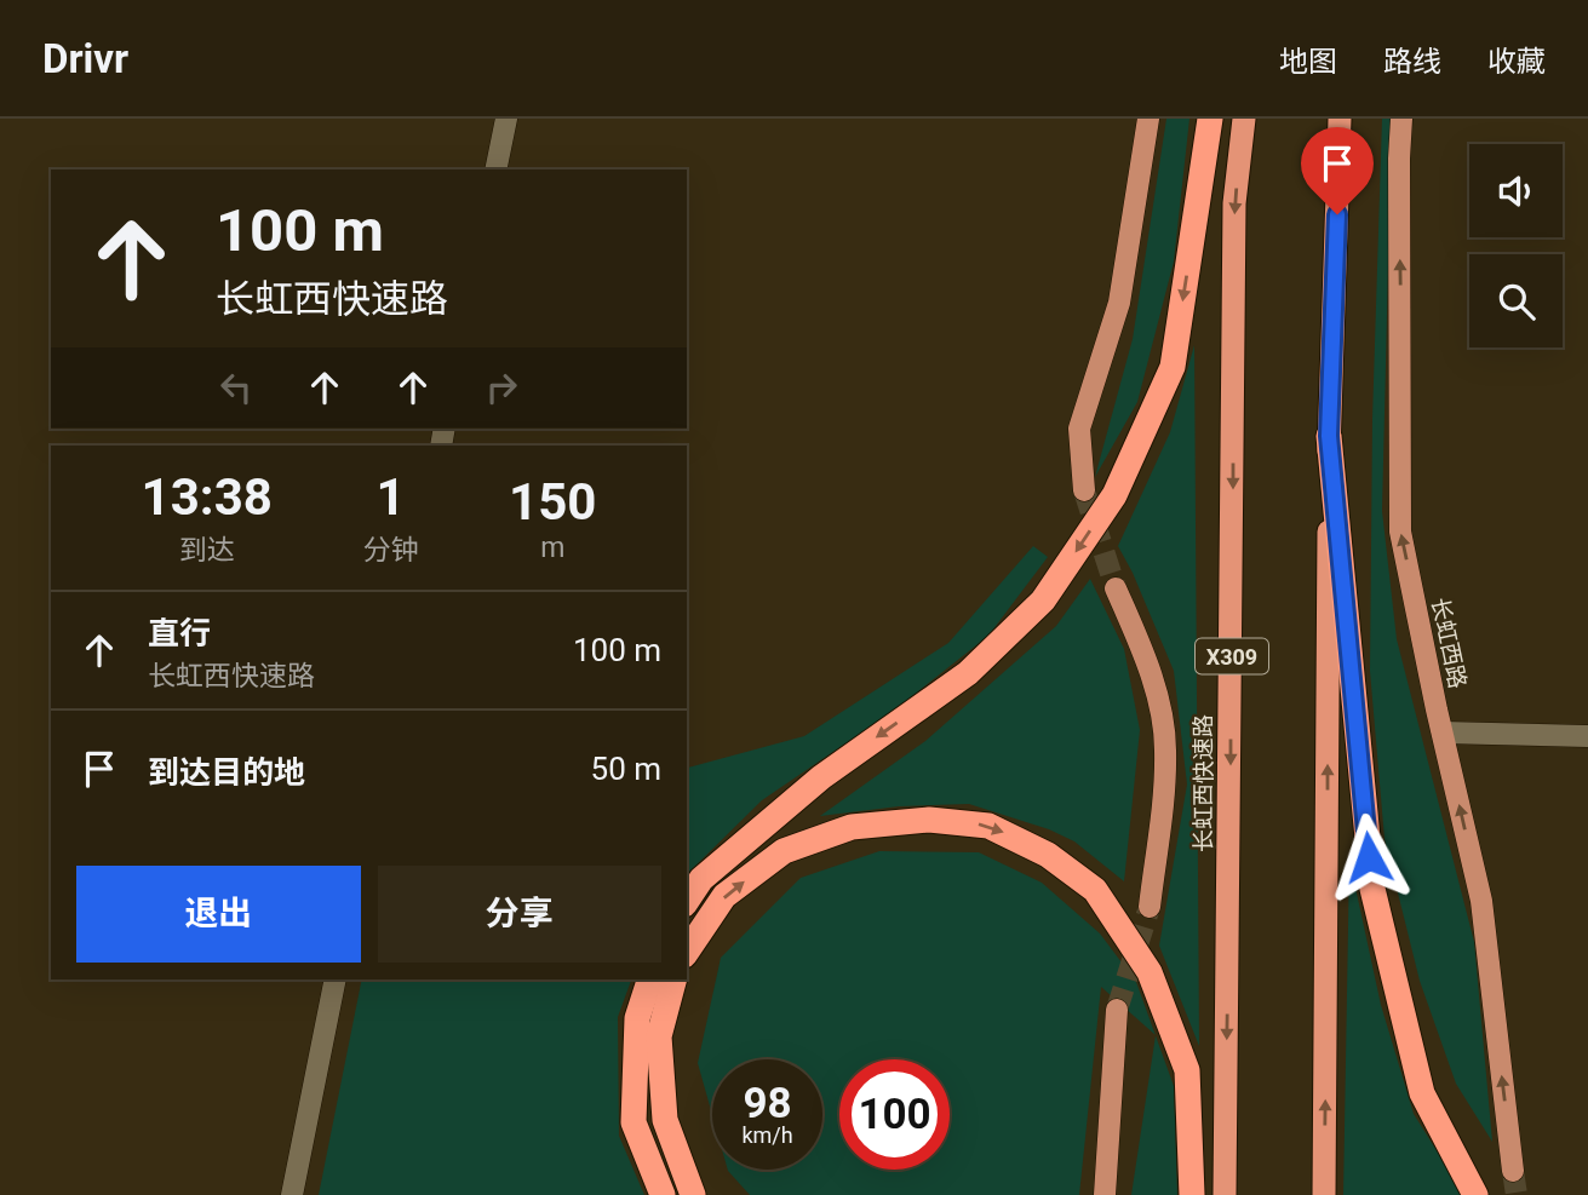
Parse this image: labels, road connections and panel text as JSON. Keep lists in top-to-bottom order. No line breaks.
{"streets":{"highway":["X309","长虹西快速路"],"main road":["长虹西路"]},"one_way":["长虹西路"],"page":{"header":"Drivr","nav":["地图","路线","收藏"],"turn":["100 m","长虹西快速路"],"eta":["13:38","到达","1","分钟","150","m"],"list":[{"name":"直行","note":"长虹西快速路","value":"100 m"},{"name":"到达目的地","value":"50 m"}],"buttons":["退出","分享"],"speed":"98 km/h","limit":"100"}}
